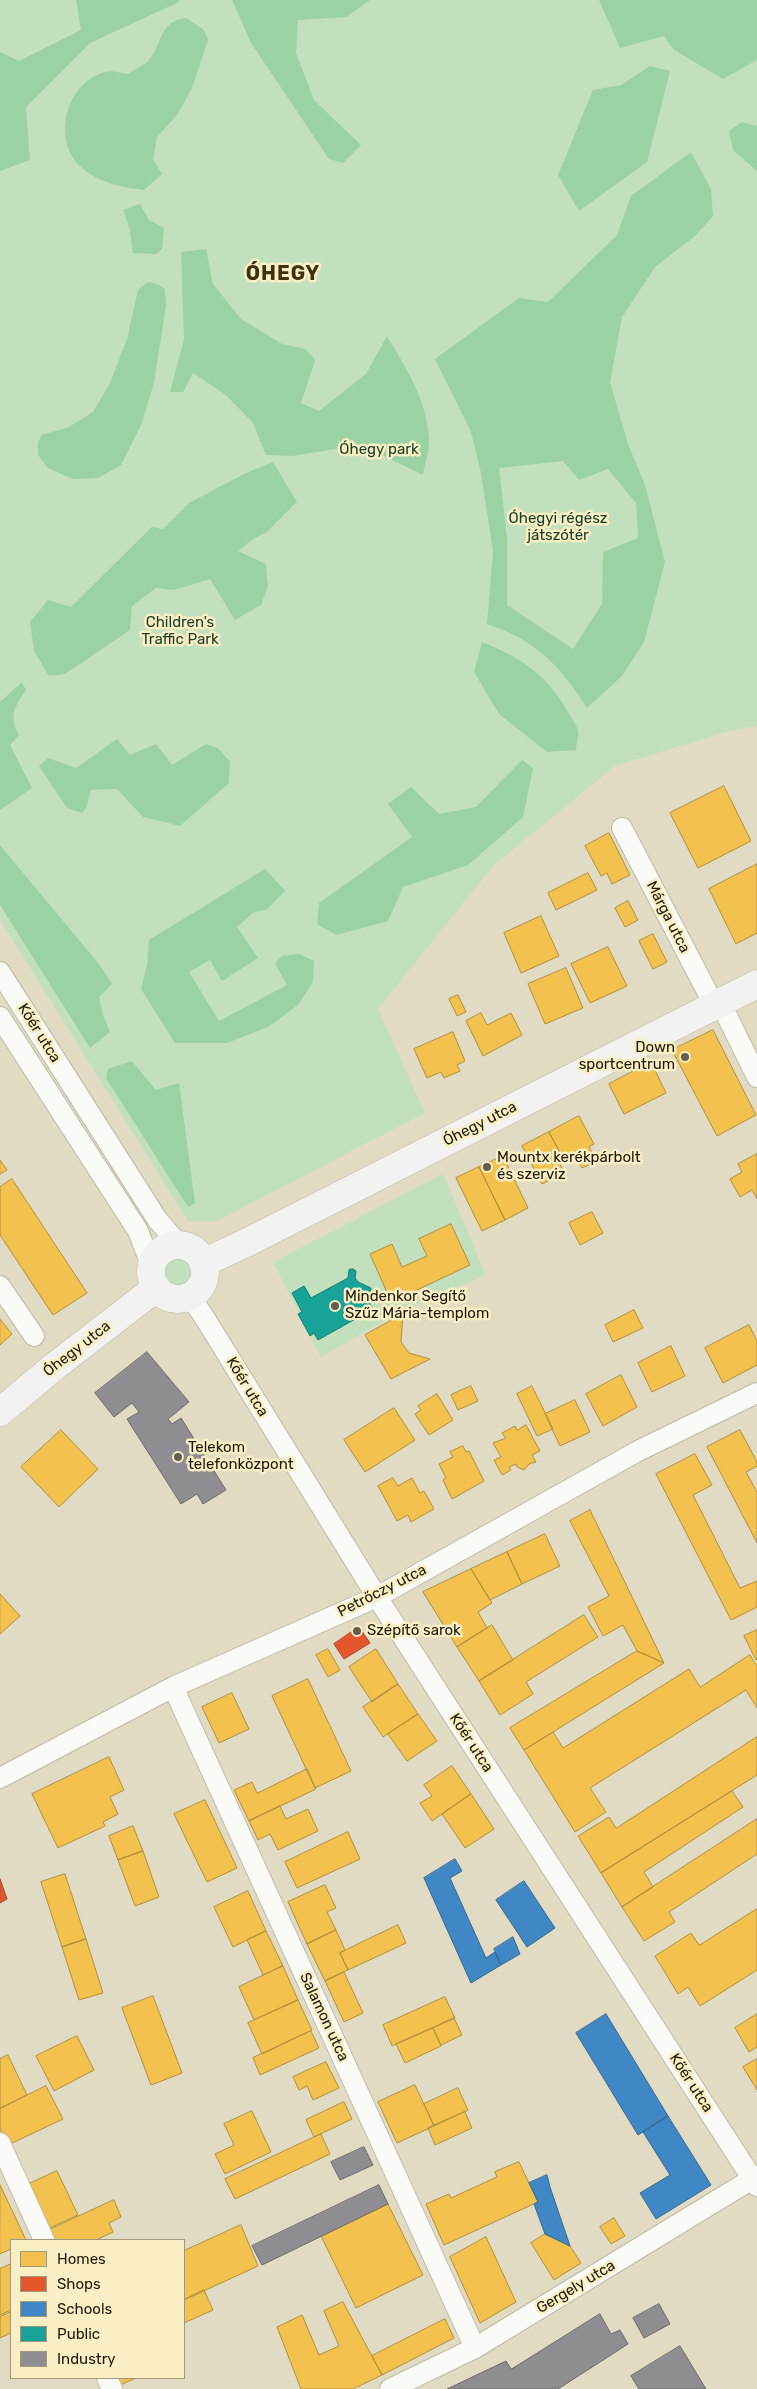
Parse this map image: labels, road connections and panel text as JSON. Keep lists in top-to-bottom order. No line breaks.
{"streets":{"street":["Márga utca","Kőér utca","Óhegy utca","Petrőczy utca","Salamon utca","Gergely utca"]},"crossings":[["Márga utca","Óhegy utca"],["Kőér utca","Óhegy utca"],["Kőér utca","Petrőczy utca"],["Kőér utca","Gergely utca"],["Petrőczy utca","Salamon utca"],["Salamon utca","Gergely utca"]],"districts":["ÓHEGY"],"parks":["Óhegy park","Óhegyi régész játszótér","Children's Traffic Park"],"places":["Down sportcentrum","Mountx kerékpárbolt és szerviz","Mindenkor Segítő Szűz Mária-templom","Telekom telefonközpont","Szépítő sarok"],"legend":["Homes","Shops","Schools","Public","Industry"]}
